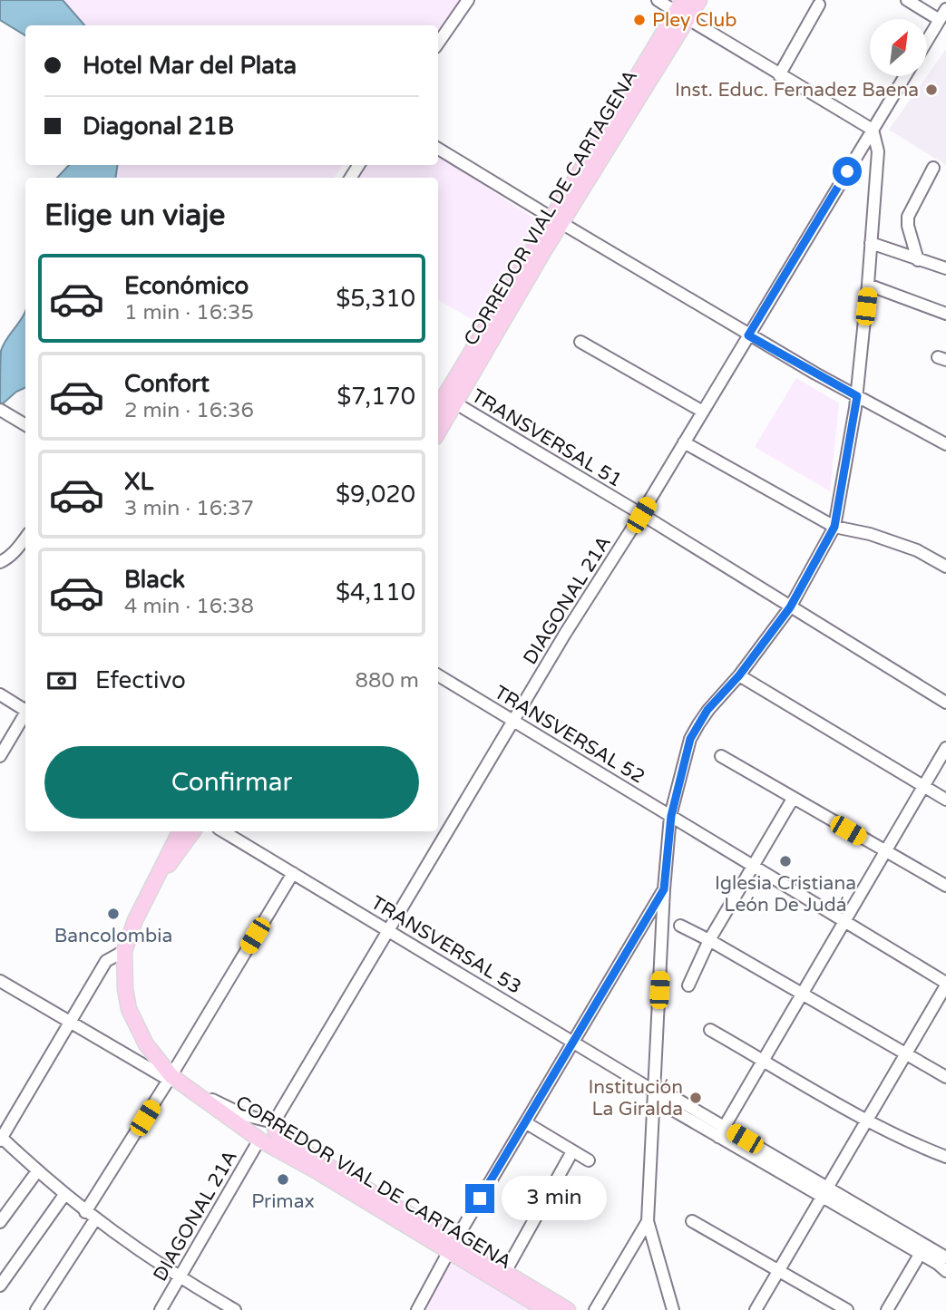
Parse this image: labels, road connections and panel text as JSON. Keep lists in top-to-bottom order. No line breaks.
{"streets":{"main road":["CORREDOR VIAL DE CARTAGENA"],"street":["TRANSVERSAL 51","DIAGONAL 21A","TRANSVERSAL 52","TRANSVERSAL 53"]},"crossings":[["CORREDOR VIAL DE CARTAGENA","TRANSVERSAL 51"],["CORREDOR VIAL DE CARTAGENA","DIAGONAL 21A"],["TRANSVERSAL 51","DIAGONAL 21A"],["DIAGONAL 21A","TRANSVERSAL 52"],["DIAGONAL 21A","TRANSVERSAL 53"]],"places":["Pley Club","Inst. Educ. Fernadez Baena","Iglesia Cristiana León De Judá","Bancolombia","Institución La Giralda","Primax"],"north":"top right","page":{"banner":["Hotel Mar del Plata","Diagonal 21B"],"heading":"Elige un viaje","list":[{"name":"Económico","note":"1 min · 16:35","value":"$5,310"},{"name":"Confort","note":"2 min · 16:36","value":"$7,170"},{"name":"XL","note":"3 min · 16:37","value":"$9,020"},{"name":"Black","note":"4 min · 16:38","value":"$4,110"}],"pay":["Efectivo","880 m"],"buttons":"Confirmar","bubble":"3 min"}}
